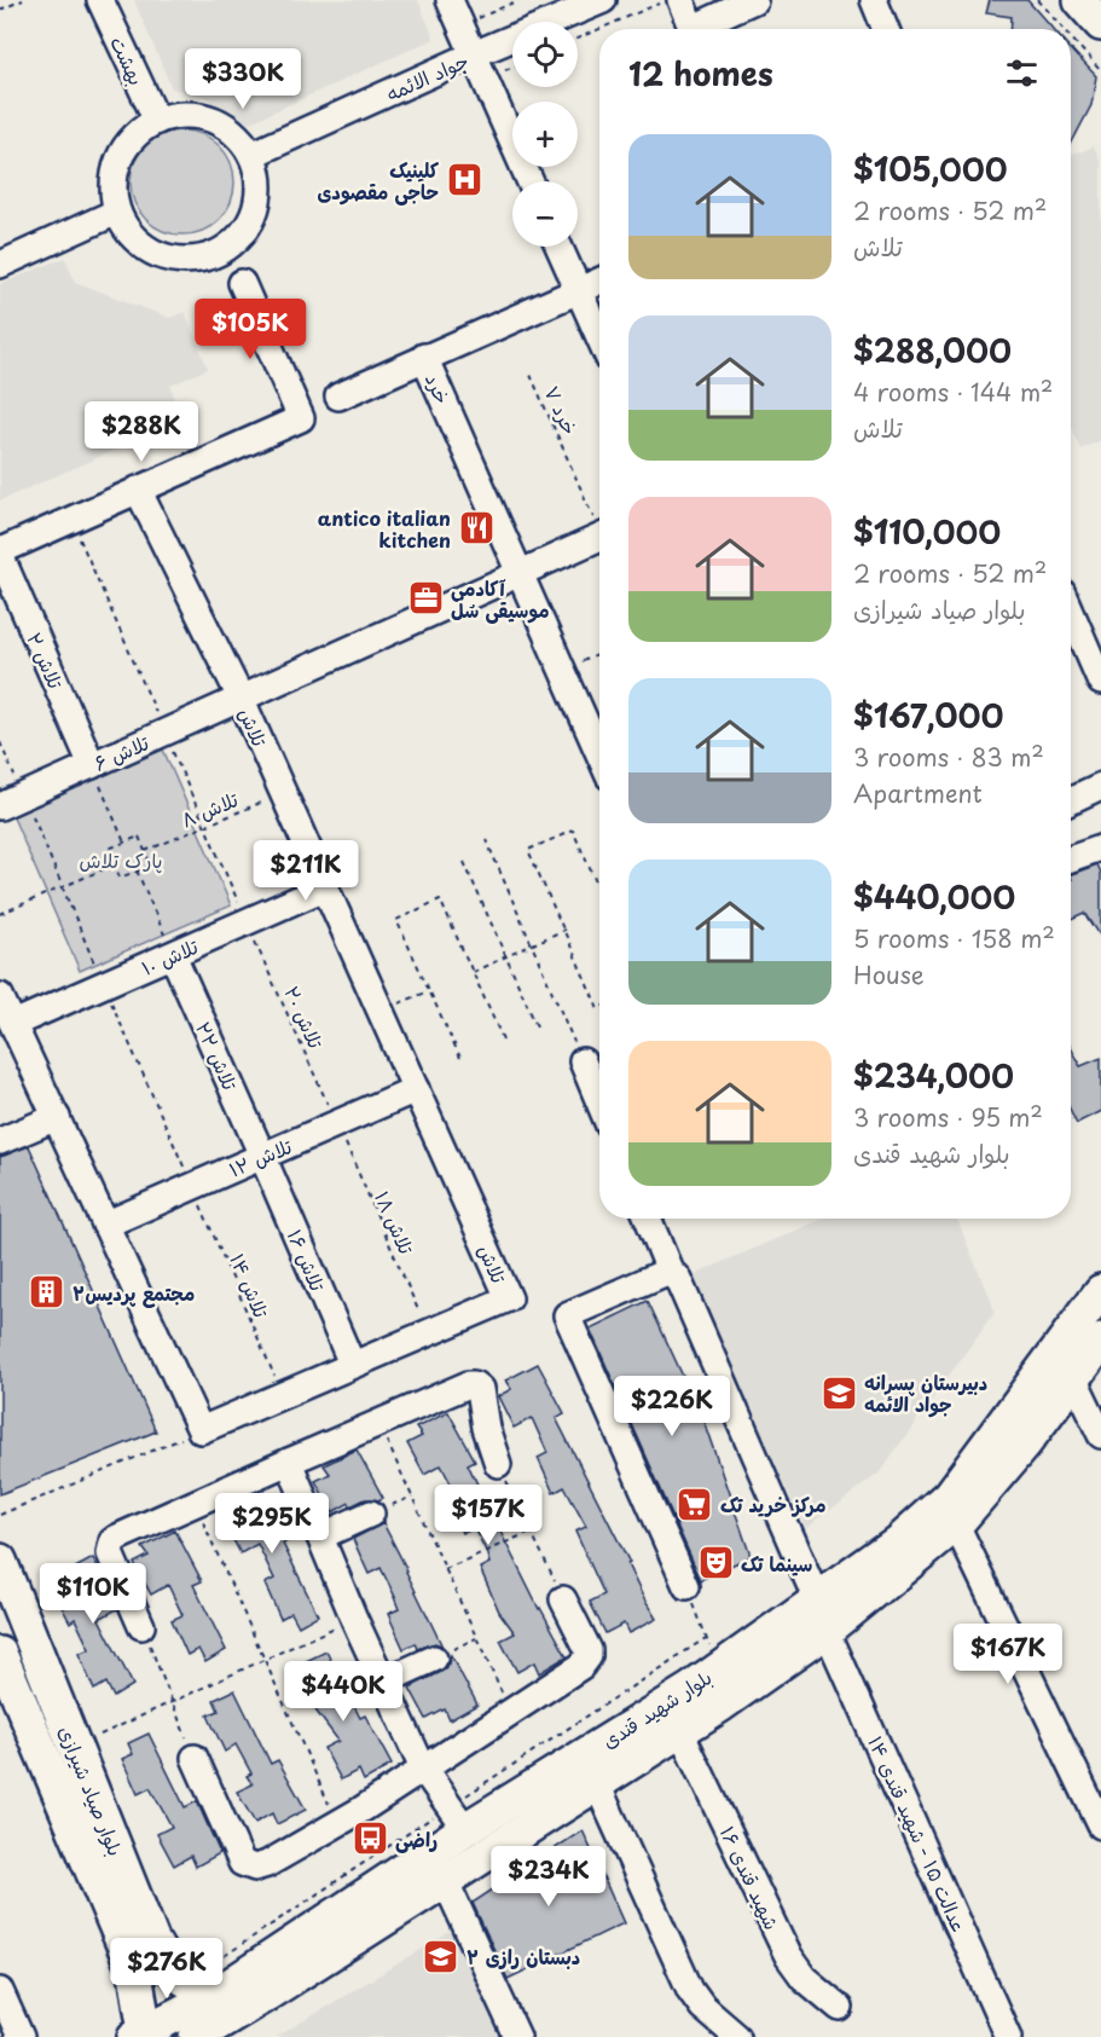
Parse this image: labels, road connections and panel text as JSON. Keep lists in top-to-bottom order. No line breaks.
{"streets":{"main road":["بلوار شهید قندی","بلوار صیاد شیرازی"],"street":["بهشت","جواد الائمه","خرد","تلاش ۲","تلاش","تلاش ۶","تلاش ۱۰","تلاش ۲۲","تلاش ۱۲","تلاش ۱۶","عدالت ۱۵ - شهید قندی ۱۴","شهید قندی ۱۶"],"path":["خرد ۷","تلاش ۸","تلاش ۲۰","تلاش ۱۸","تلاش ۱۴"]},"crossings":[["بهشت","جواد الائمه"],["تلاش ۲","تلاش ۶"],["تلاش","تلاش ۶"],["تلاش","تلاش ۸"],["تلاش","تلاش ۱۰"],["تلاش","تلاش ۱۲"],["تلاش","تلاش ۱۸"],["تلاش","تلاش ۱۶"],["تلاش","تلاش ۱۴"],["تلاش ۱۰","تلاش ۲۰"],["تلاش ۱۰","تلاش ۲۲"],["تلاش ۲۰","تلاش ۱۲"],["تلاش ۲۰","تلاش ۱۸"],["تلاش ۲۲","تلاش ۱۲"],["تلاش ۲۲","تلاش ۱۶"],["تلاش ۱۲","تلاش ۱۸"],["تلاش ۱۲","تلاش ۱۶"],["تلاش ۱۲","تلاش ۱۴"],["بلوار شهید قندی","بلوار صیاد شیرازی"],["بلوار شهید قندی","عدالت ۱۵ - شهید قندی ۱۴"],["بلوار شهید قندی","شهید قندی ۱۶"]],"parks":["پارک تلاش"],"places":{"hospital":["کلینیک حاجی مقصودی"],"restaurant":["antico italian kitchen"],"office":["آکادمی موسیقی سُل"],"building":["مجتمع پردیس۲"],"school or university":["دبیرستان پسرانه جواد الائمه","دبستان رازی ۲"],"supermarket":["مرکز خرید تک"],"theatre":["سینما تک"],"bus stop":["راضی"]},"page":{"map_buttons":["+","−"],"heading":"12 homes","price":["$330K","$105K","$288K","$211K","$226K","$157K","$295K","$110K","$167K","$440K","$234K","$276K"],"list":[{"name":"$105,000","note":"2 rooms · 52 m² · تلاش"},{"name":"$288,000","note":"4 rooms · 144 m² · تلاش"},{"name":"$110,000","note":"2 rooms · 52 m² · بلوار صیاد شیرازی"},{"name":"$167,000","note":"3 rooms · 83 m² · Apartment"},{"name":"$440,000","note":"5 rooms · 158 m² · House"},{"name":"$234,000","note":"3 rooms · 95 m² · بلوار شهید قندی"}]}}
